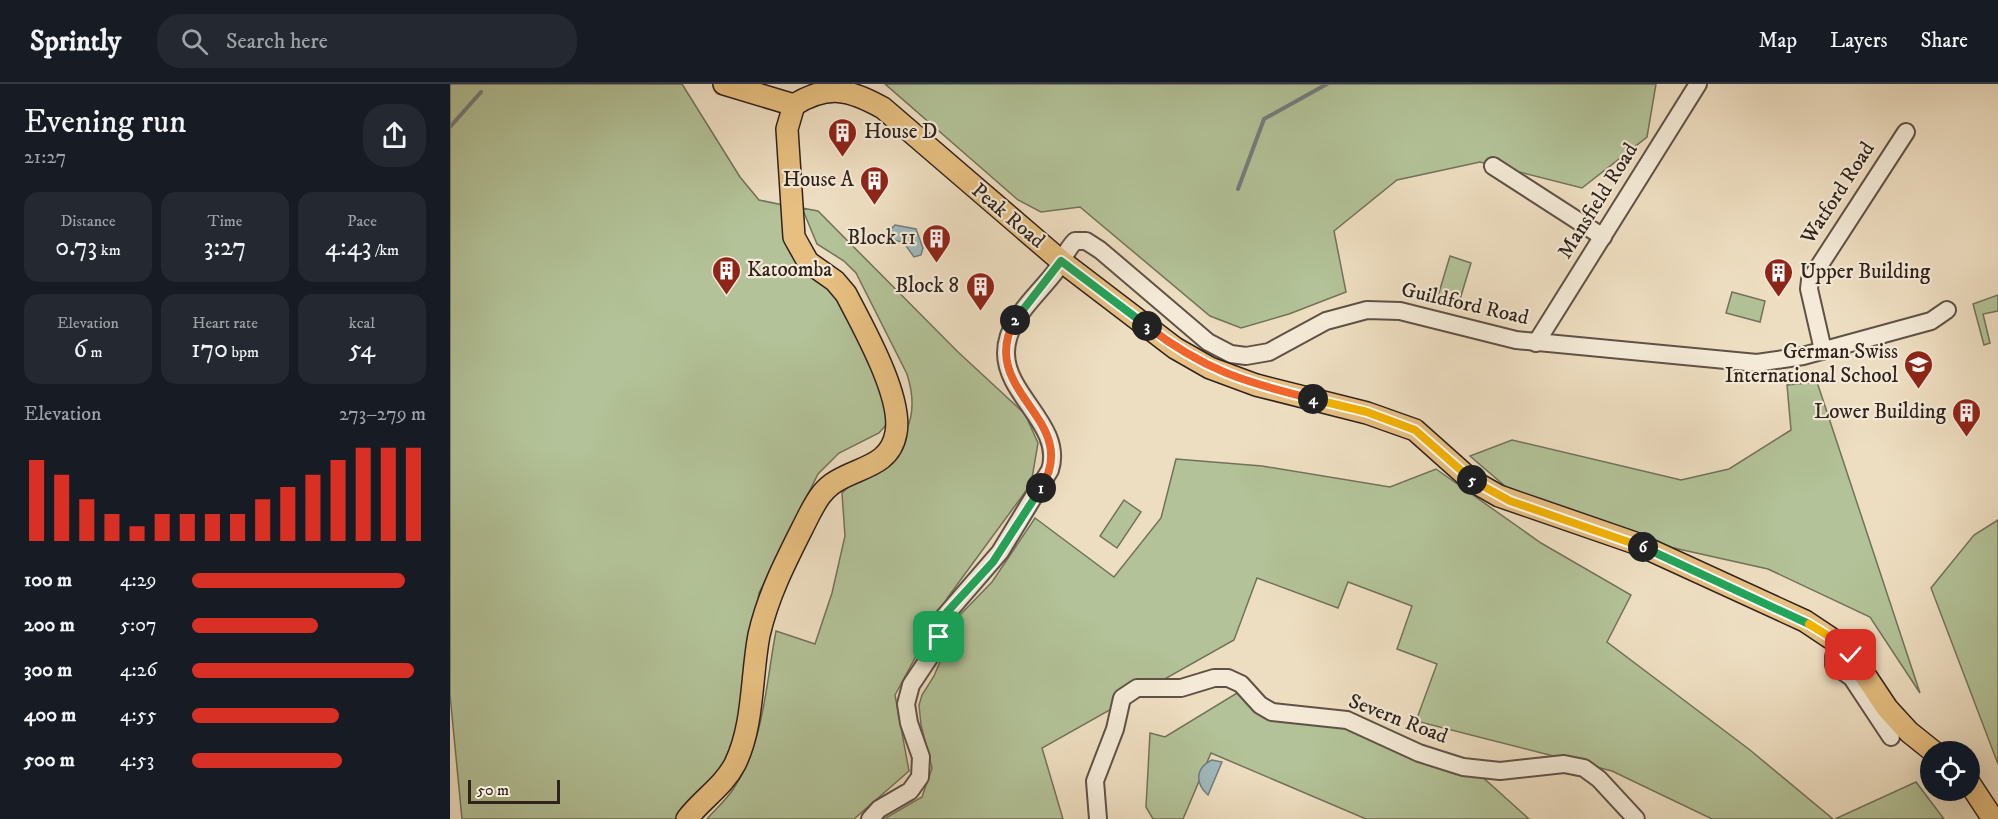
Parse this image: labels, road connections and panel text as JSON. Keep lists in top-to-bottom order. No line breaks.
{"streets":{"main road":["Peak Road"],"street":["Watford Road","Mansfield Road","Guildford Road","Severn Road"]},"crossings":[["Watford Road","Guildford Road"],["Mansfield Road","Guildford Road"],["Peak Road","Guildford Road"]],"places":{"building":["House D","House A","Block 11","Katoomba","Upper Building","Block 8","Lower Building"],"school or university":["German Swiss International School"]},"scale_bar":"50 m","page":{"header":"Sprintly","search":"Search here","nav":["Map","Layers","Share"],"heading":["Evening run","21:27"],"stats":[["Distance","0.73 km"],["Time","3:27"],["Pace","4:43 /km"],["Elevation","6 m"],["Heart rate","170 bpm"],["kcal","54"]],"pins":["2","3","4","5","1","6"],"chart":["Elevation","273–279 m"],"list":[{"name":"100 m","note":"4:29"},{"name":"200 m","note":"5:07"},{"name":"300 m","note":"4:26"},{"name":"400 m","note":"4:55"},{"name":"500 m","note":"4:53"}],"scale":"50 m"}}
